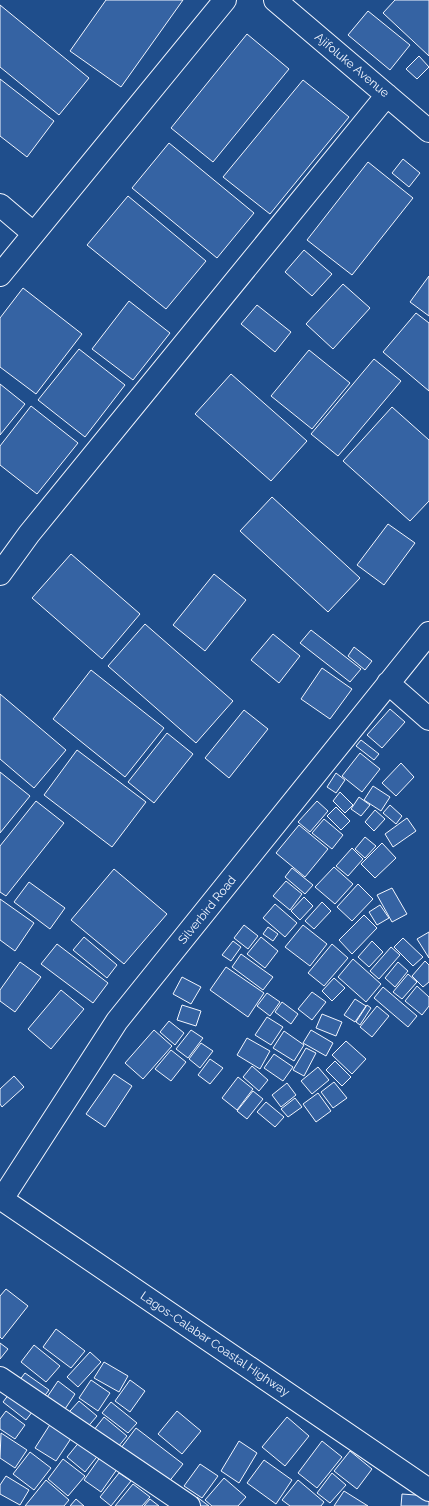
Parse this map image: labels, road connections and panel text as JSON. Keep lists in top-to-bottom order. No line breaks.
{"streets":{"main road":["Ajifoluke Avenue","Silverbird Road","Lagos-Calabar Coastal Highway"]},"crossings":[["Silverbird Road","Lagos-Calabar Coastal Highway"]]}
